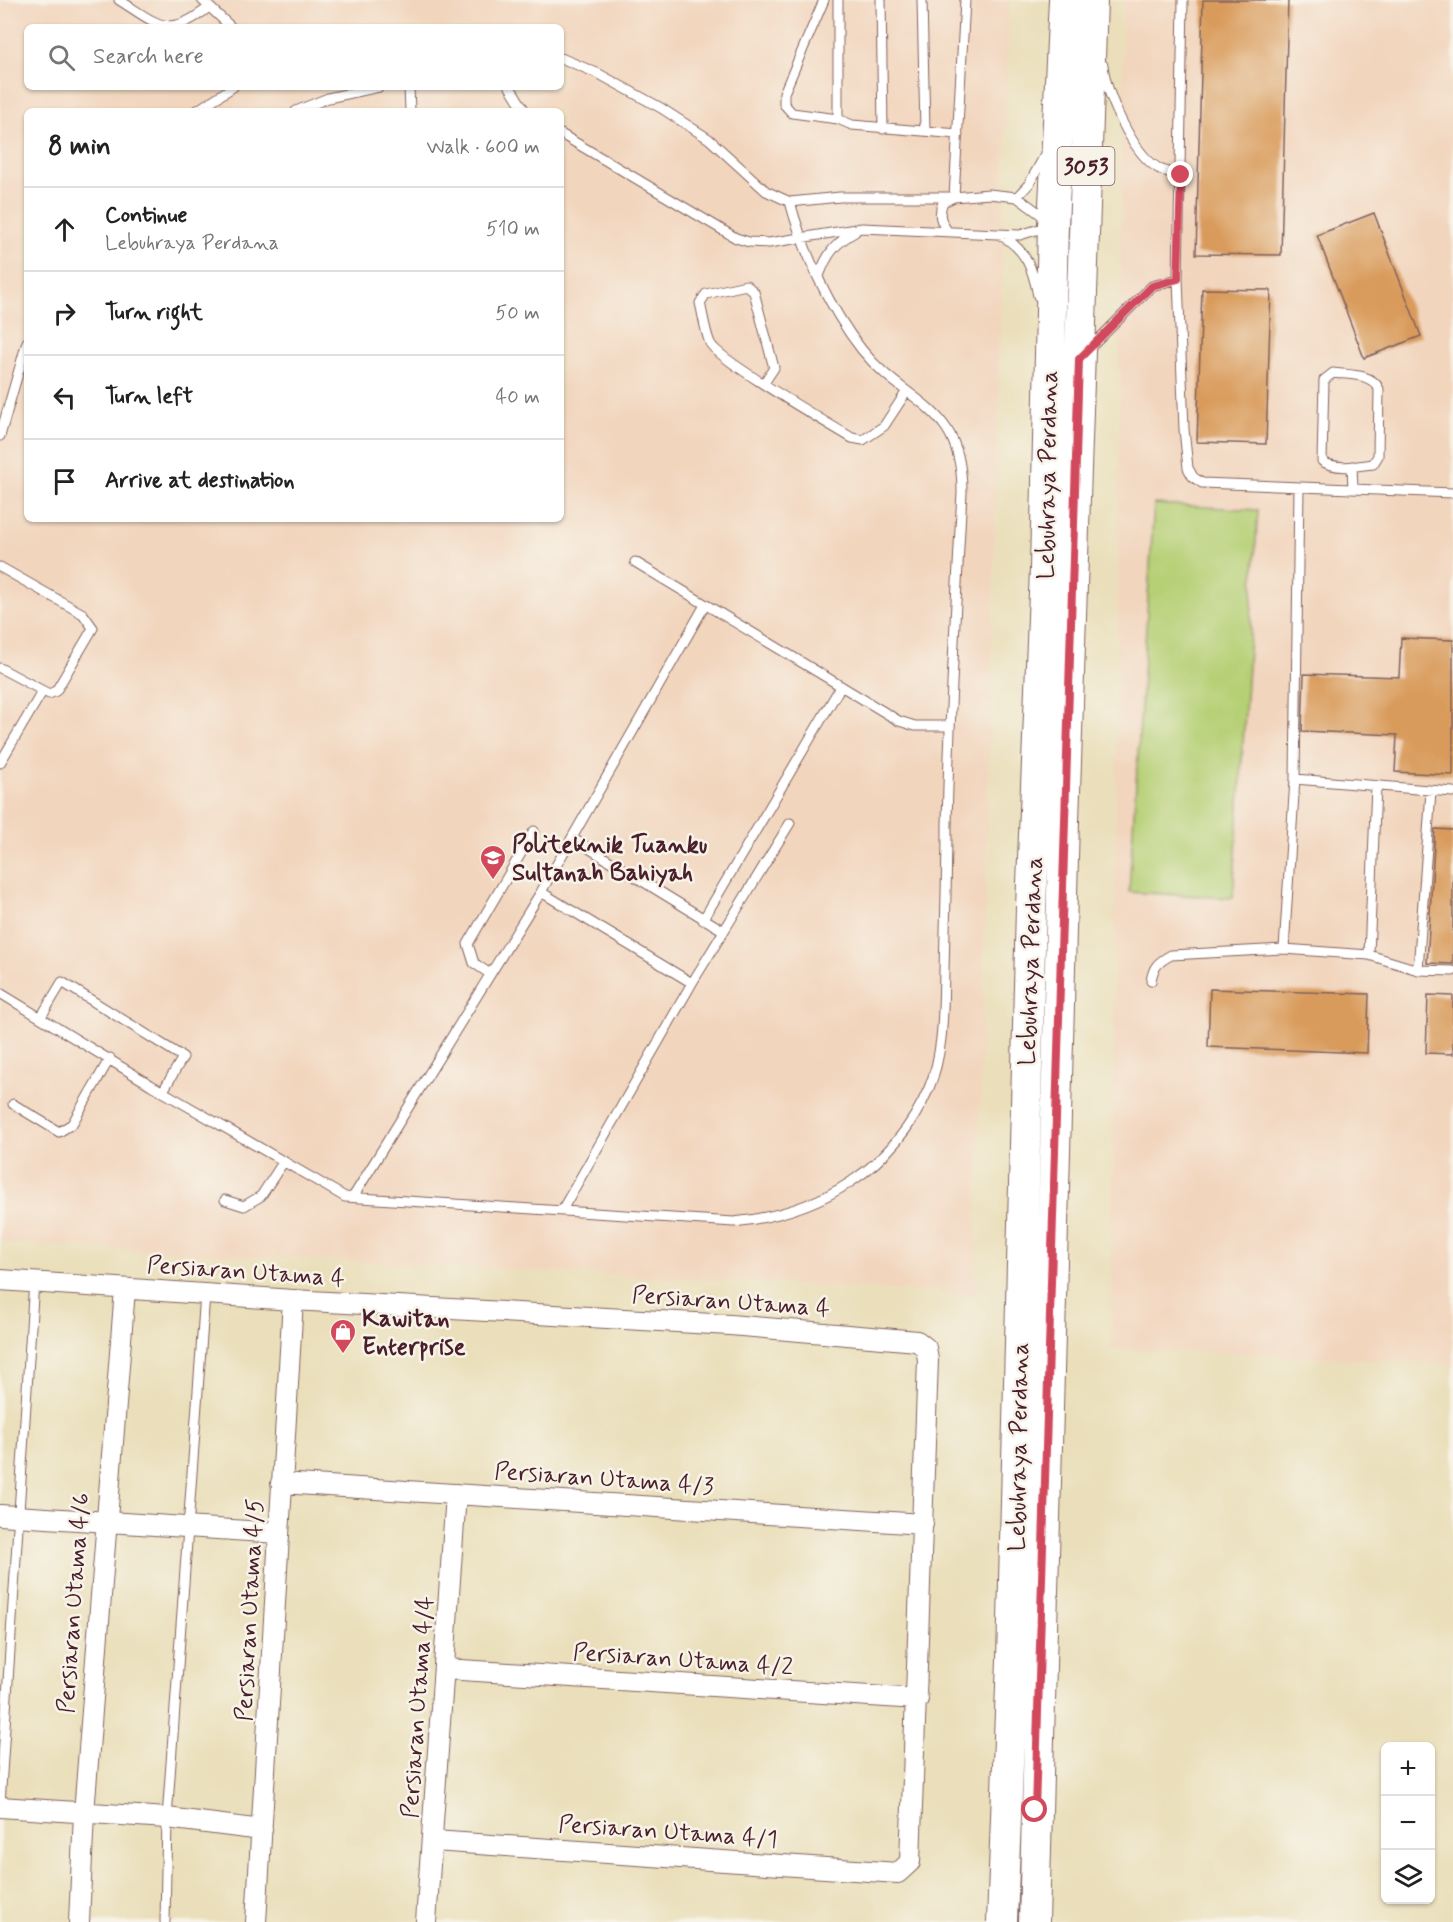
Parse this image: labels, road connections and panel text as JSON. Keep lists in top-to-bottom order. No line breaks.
{"streets":{"main road":["3053","Lebuhraya Perdana"],"street":["Persiaran Utama 4","Persiaran Utama 4/3","Persiaran Utama 4/6","Persiaran Utama 4/5","Persiaran Utama 4/2","Persiaran Utama 4/4","Persiaran Utama 4/1"]},"crossings":[["Persiaran Utama 4","Persiaran Utama 4/3"],["Persiaran Utama 4","Persiaran Utama 4/6"],["Persiaran Utama 4","Persiaran Utama 4/5"],["Persiaran Utama 4","Persiaran Utama 4/2"],["Persiaran Utama 4","Persiaran Utama 4/1"],["Persiaran Utama 4/3","Persiaran Utama 4/5"],["Persiaran Utama 4/3","Persiaran Utama 4/4"],["Persiaran Utama 4/2","Persiaran Utama 4/4"],["Persiaran Utama 4/4","Persiaran Utama 4/1"]],"places":{"school or university":["Politeknik Tuanku Sultanah Bahiyah"],"shop":["Kawitan Enterprise"]},"page":{"search":"Search here","heading":["8 min","Walk · 600 m"],"list":[["Continue","Lebuhraya Perdana","510 m"],["Turn right","50 m"],["Turn left","40 m"],"Arrive at destination"],"map_buttons":["+","−"]}}
